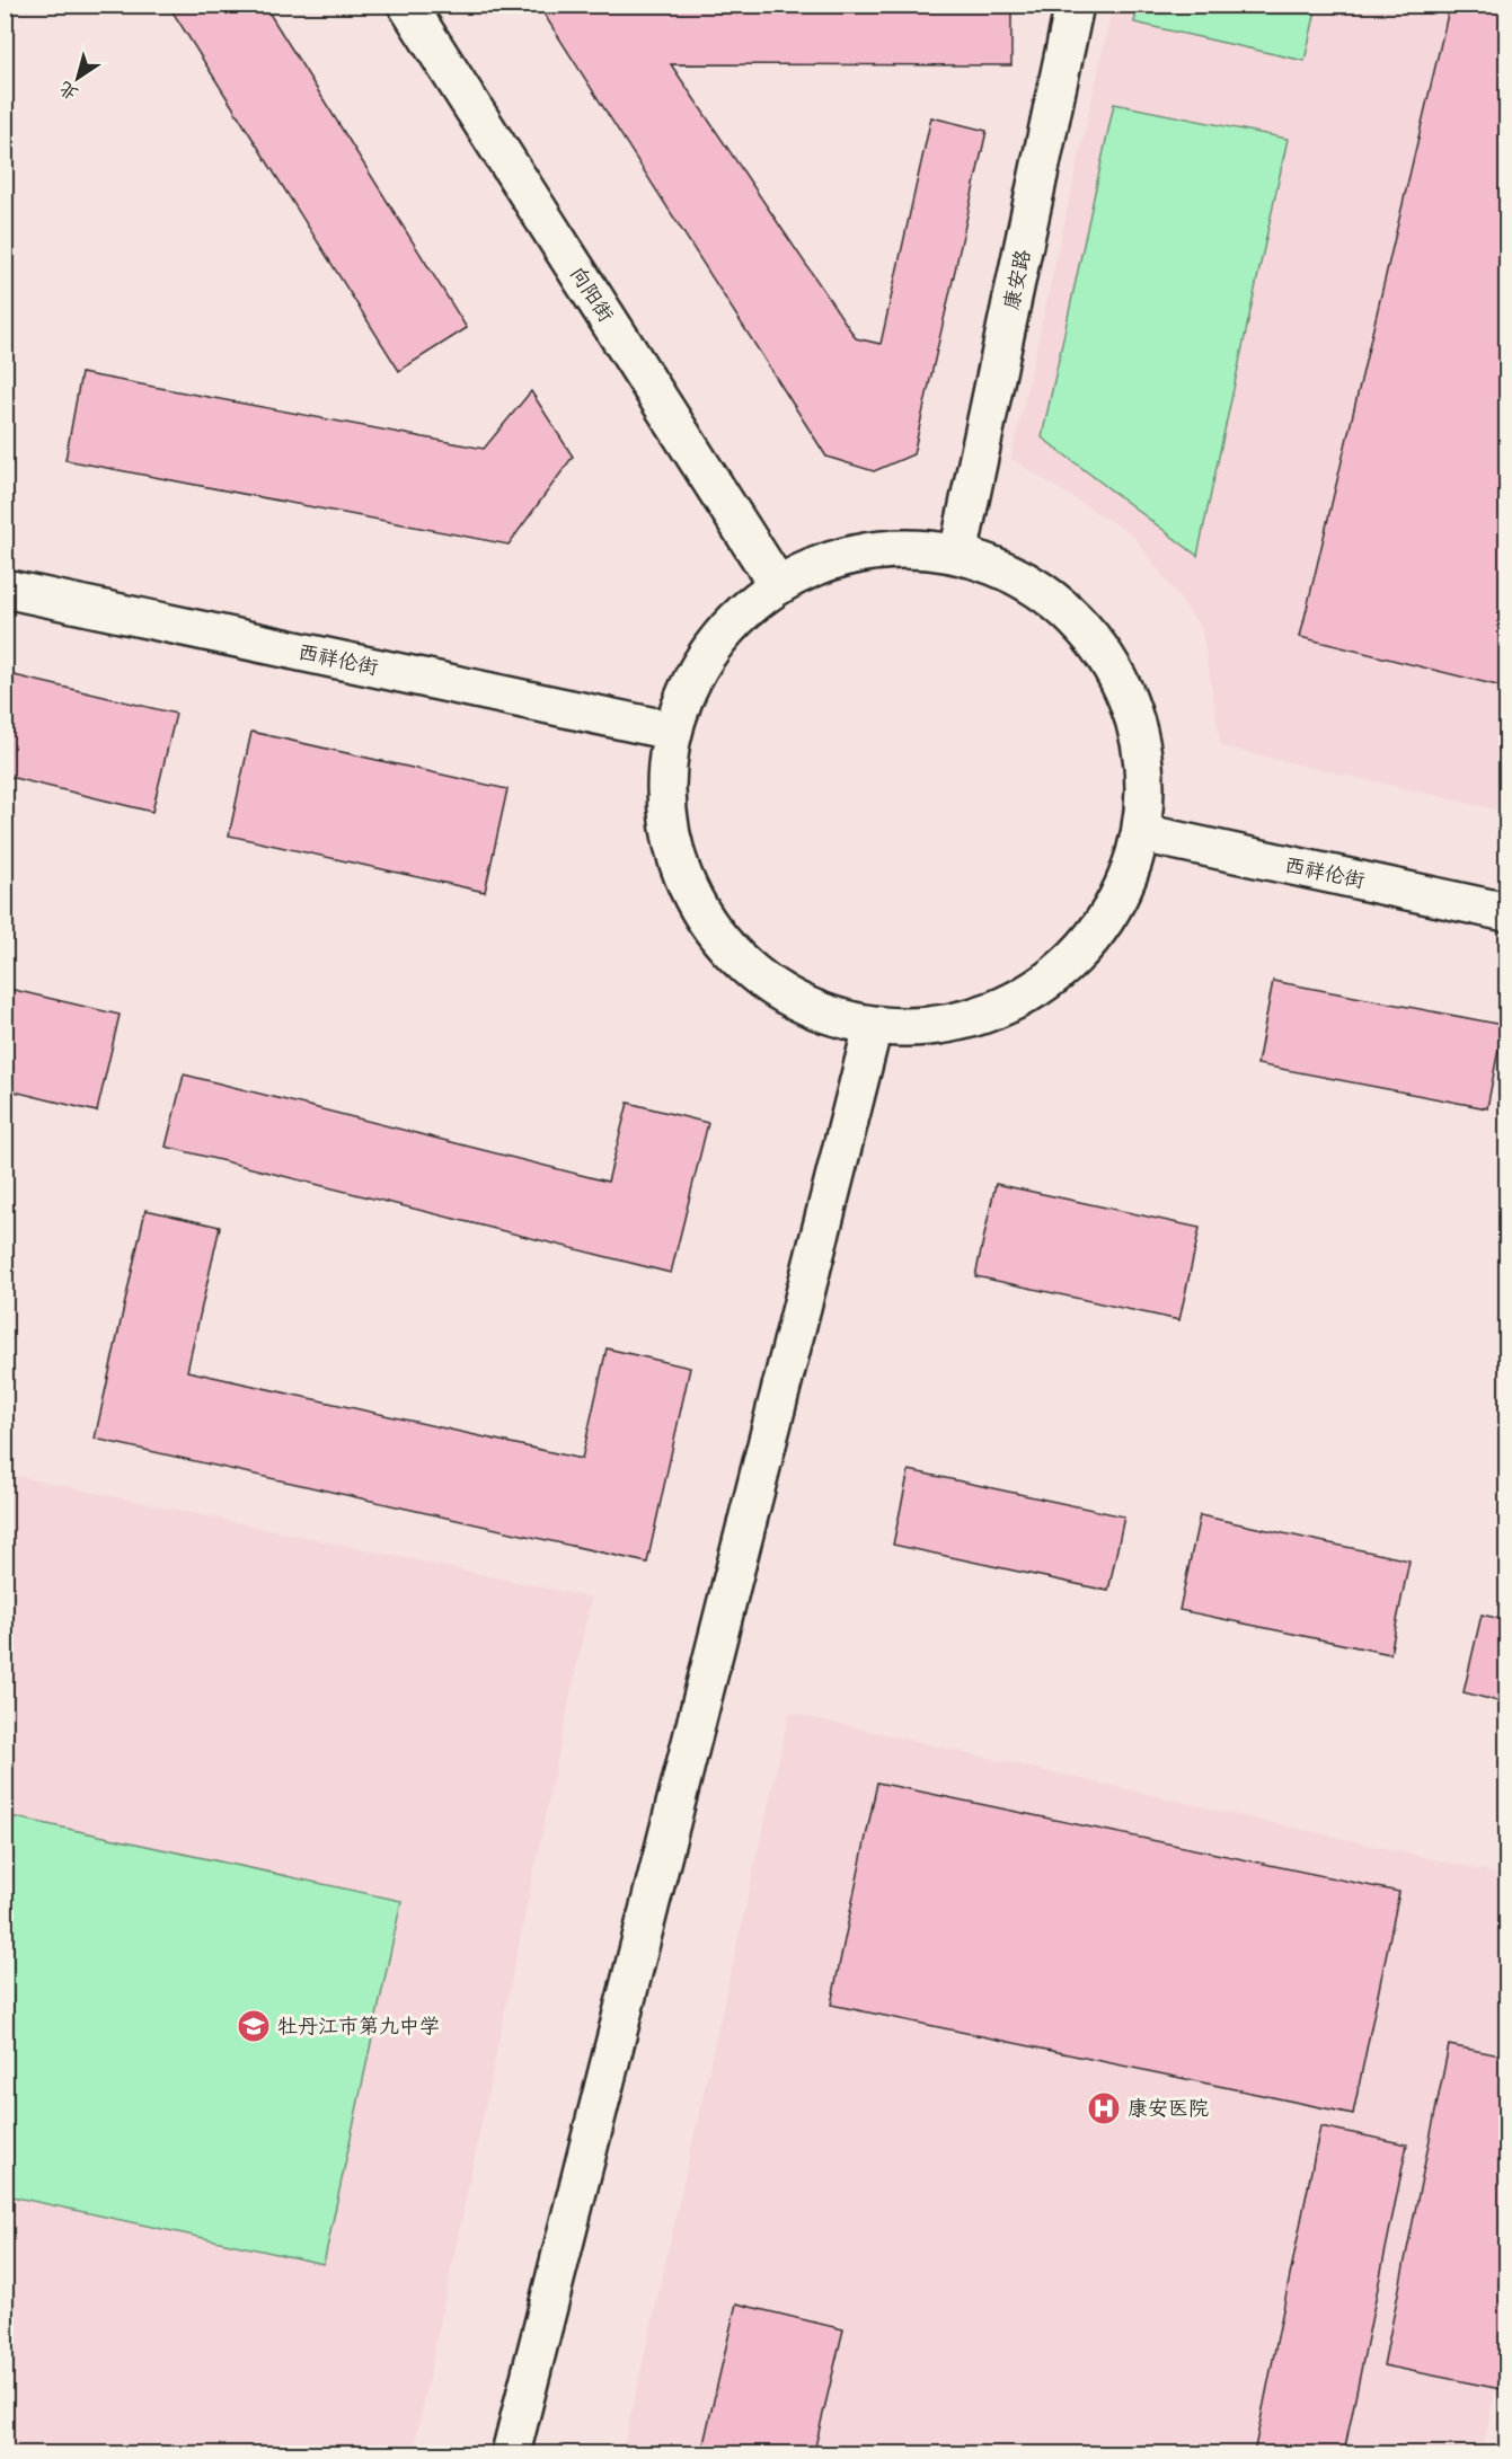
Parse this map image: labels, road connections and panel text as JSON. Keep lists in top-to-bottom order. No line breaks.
{"streets":{"street":["康安路","向阳街","西祥伦街"]},"places":{"school or university":["牡丹江市第九中学"],"hospital":["康安医院"]},"north":"bottom left"}
